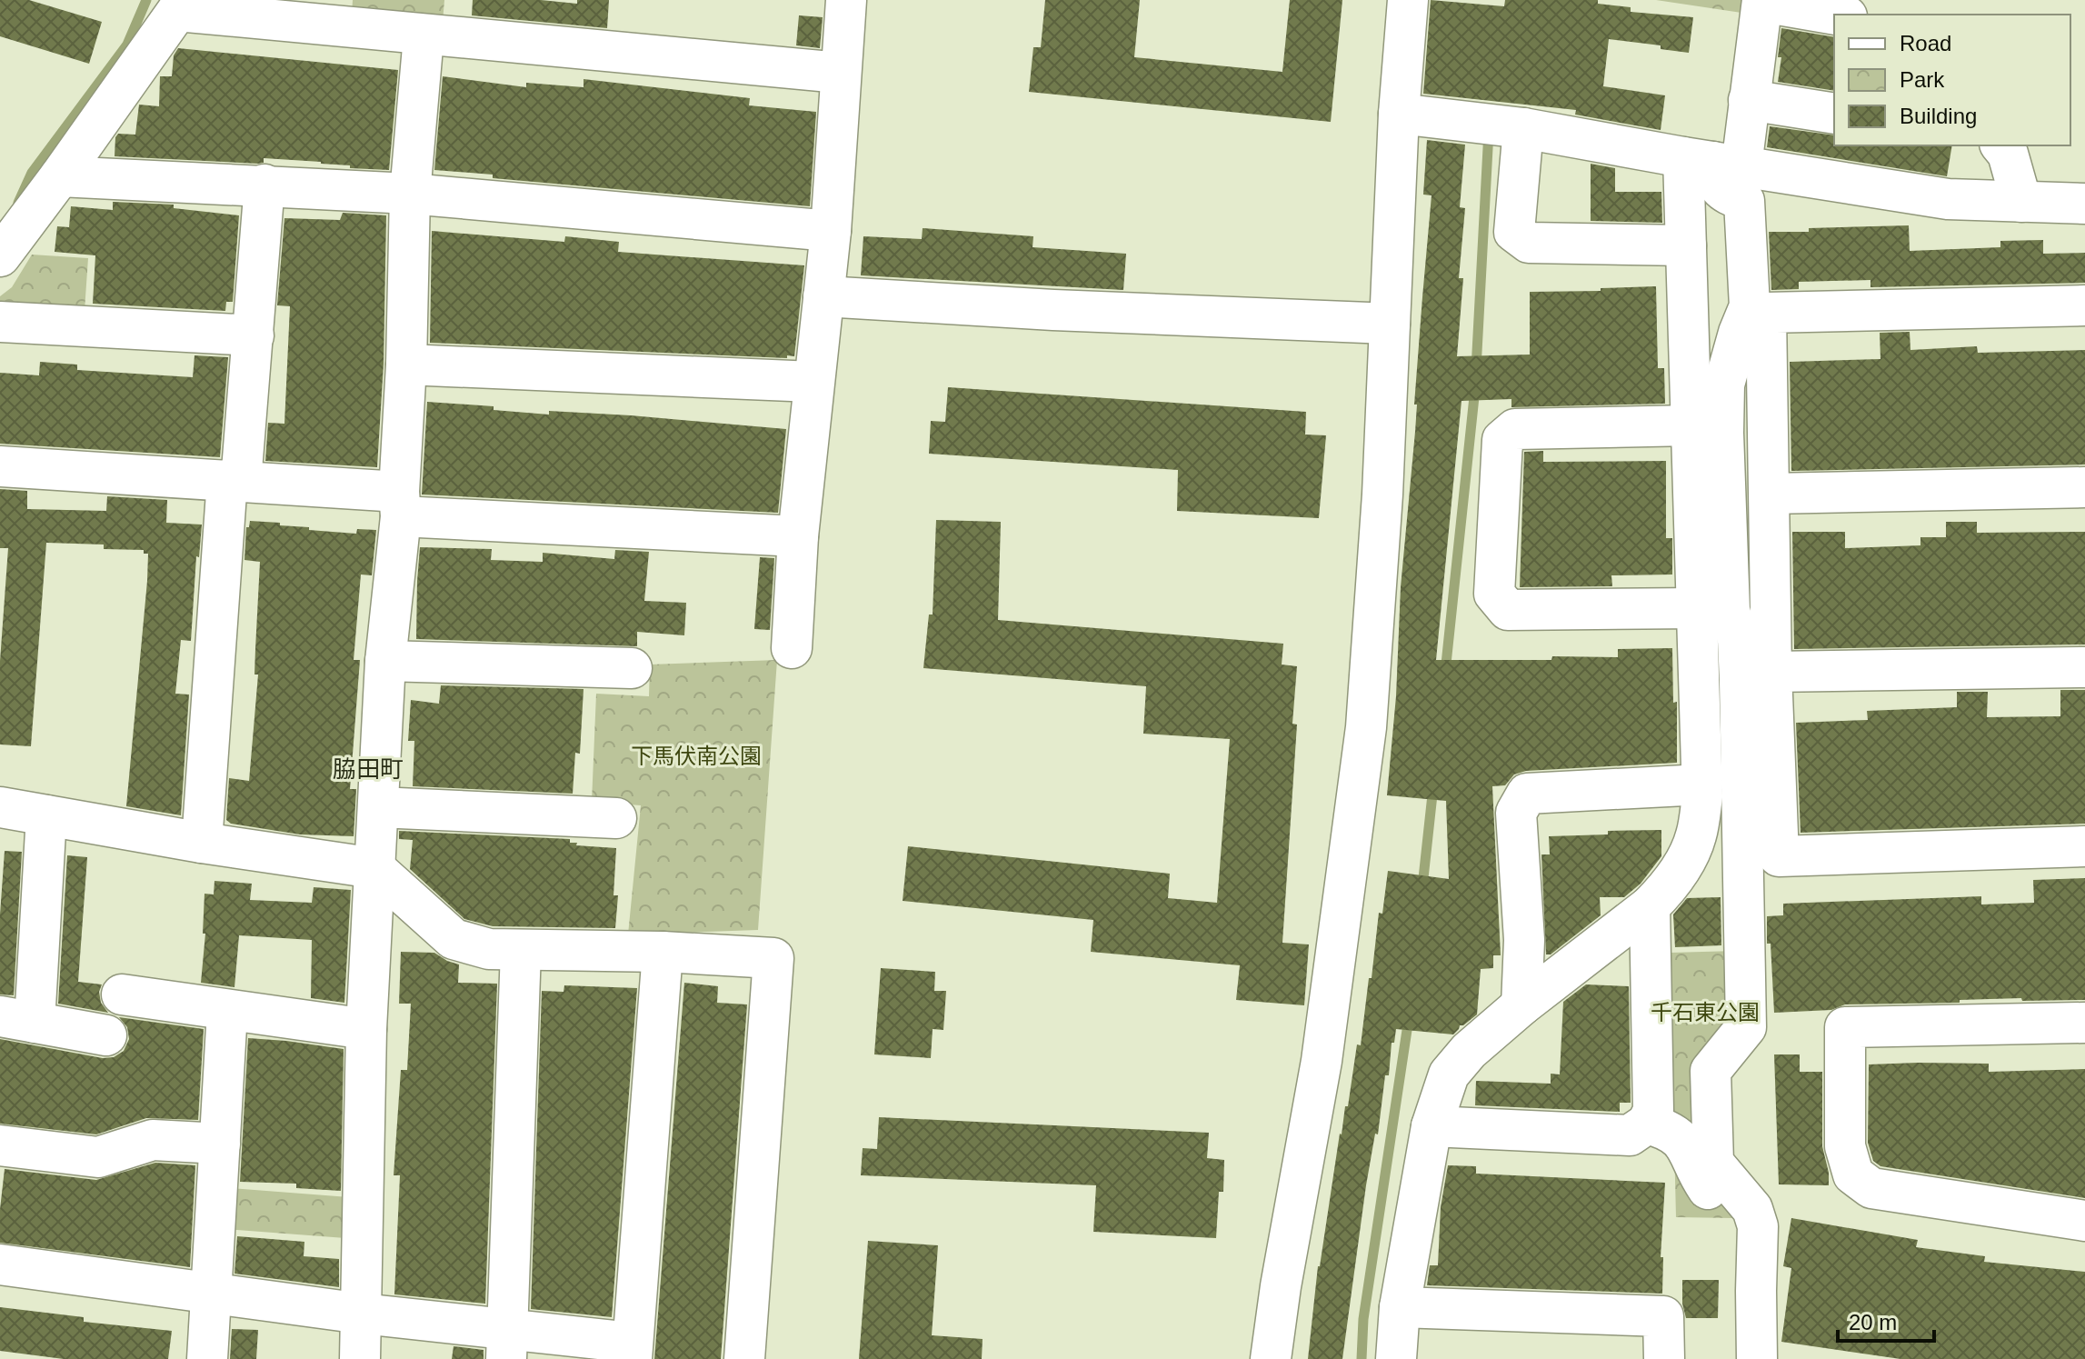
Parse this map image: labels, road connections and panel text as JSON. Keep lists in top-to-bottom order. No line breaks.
{"districts":["脇田町"],"parks":["下馬伏南公園","千石東公園"],"legend":["Road","Park","Building"],"scale_bar":"20 m"}
